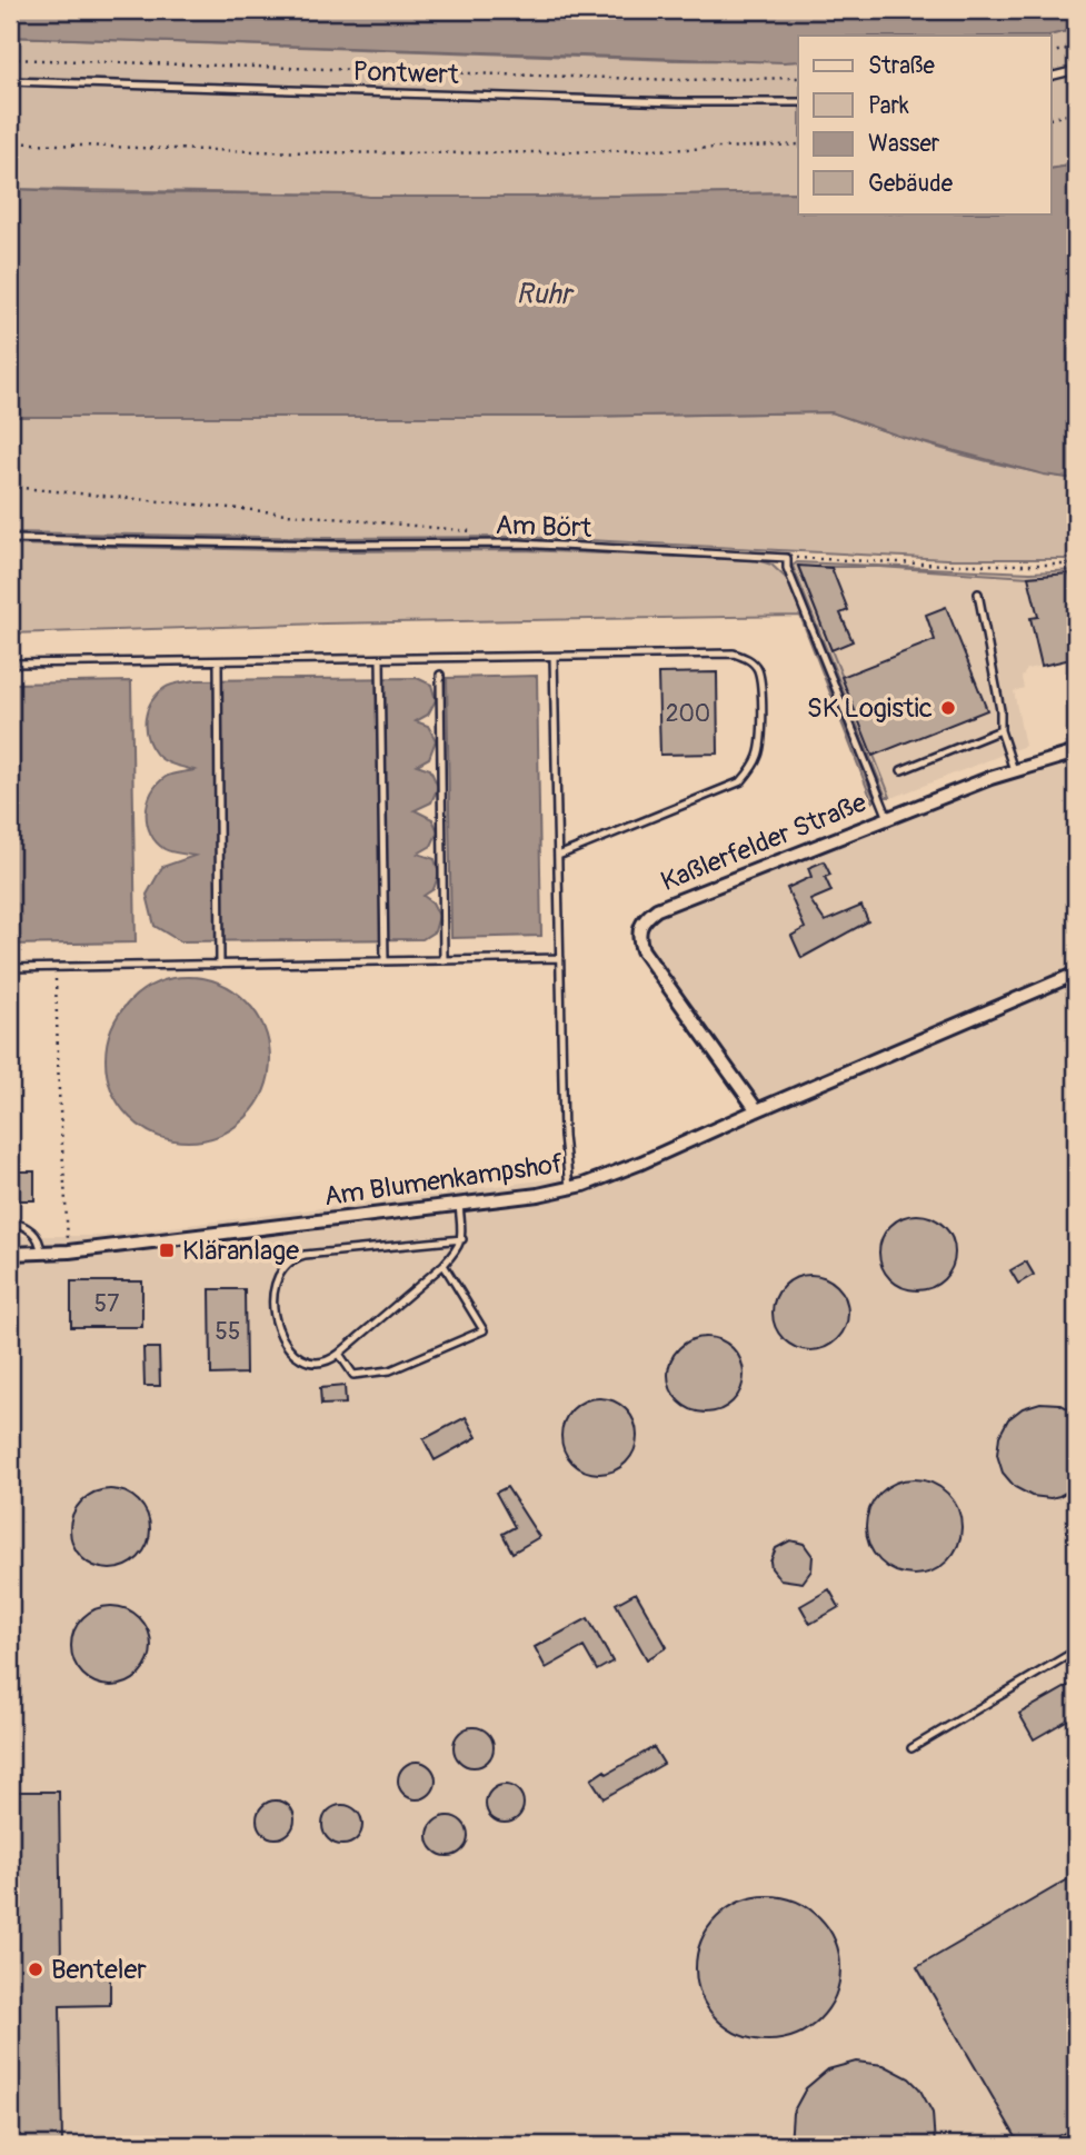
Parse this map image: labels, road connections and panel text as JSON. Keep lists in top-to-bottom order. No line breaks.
{"streets":{"street":["Kaßlerfelder Straße","Am Blumenkampshof"],"lane":["Pontwert","Am Bört"]},"crossings":[["Kaßlerfelder Straße","Am Blumenkampshof"]],"water":["Ruhr"],"places":{"other":["SK Logistic","Benteler"],"transit":["Kläranlage"]},"house_numbers":["200","57","55"],"legend":["Straße","Park","Wasser","Gebäude"]}
